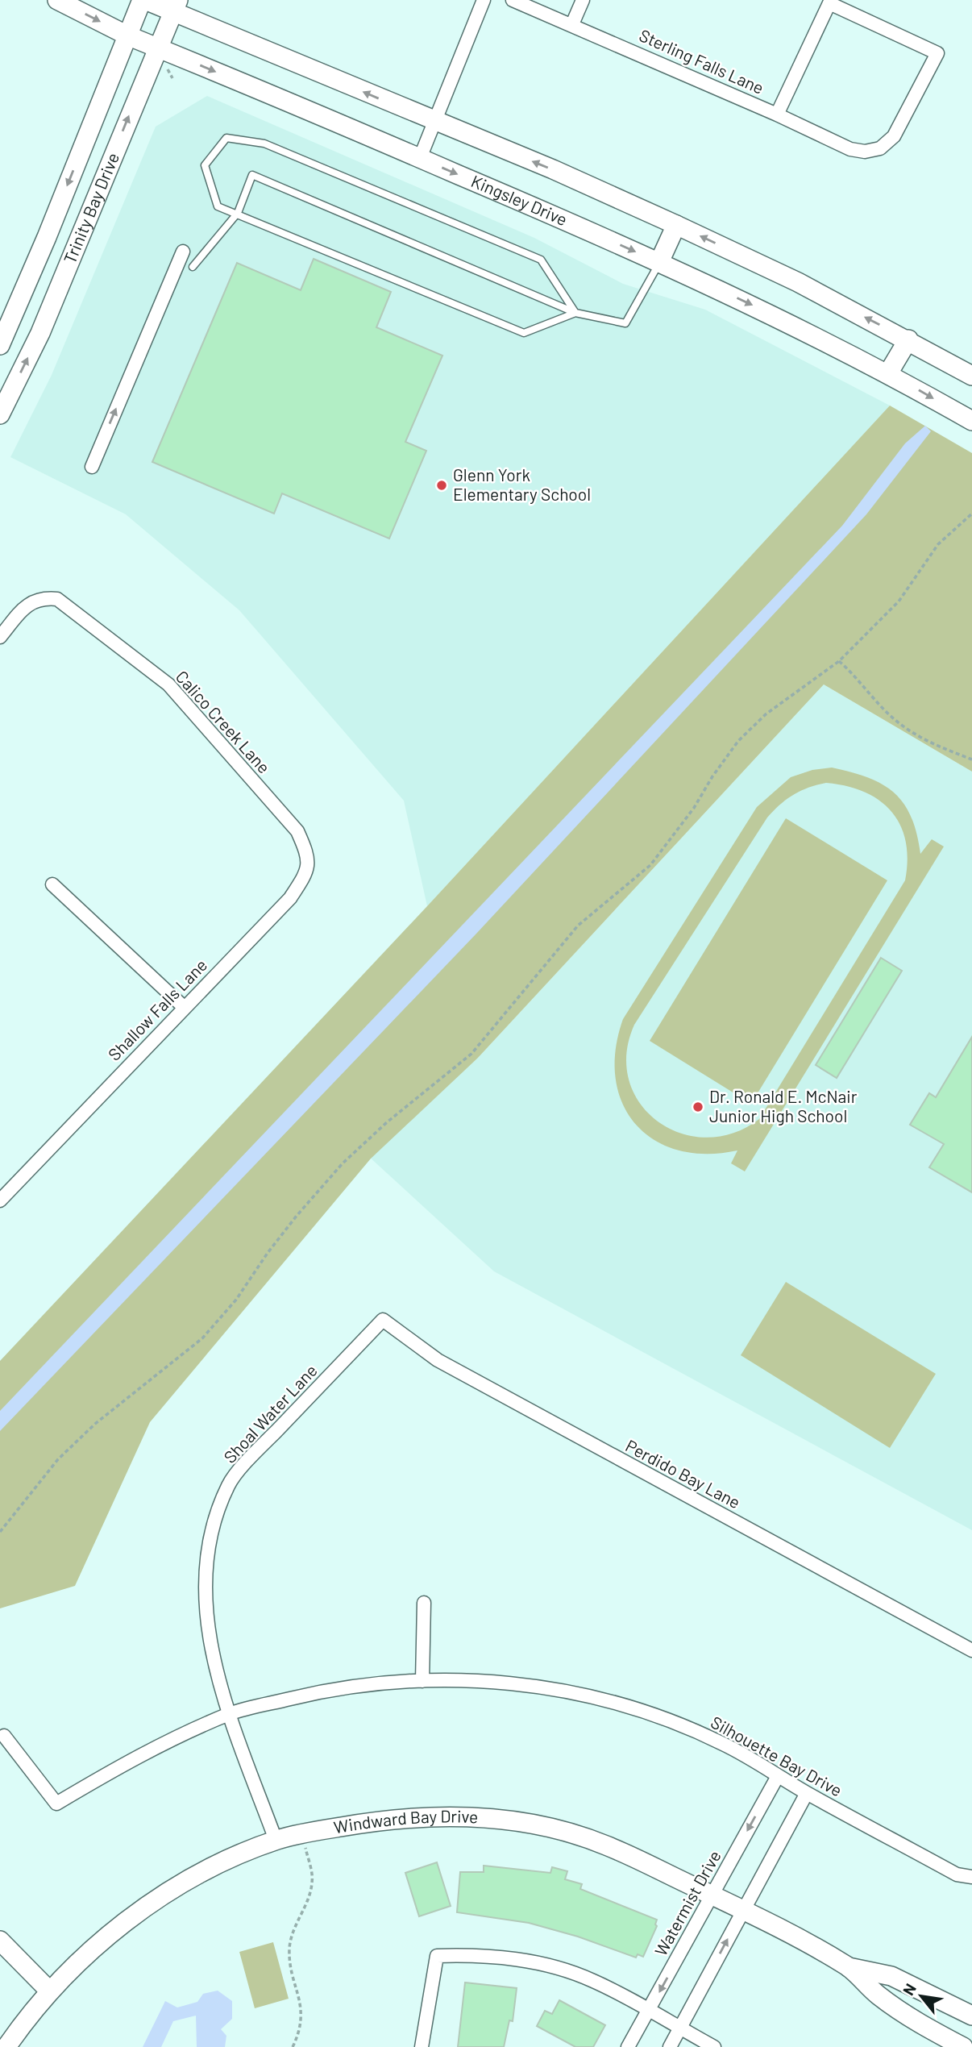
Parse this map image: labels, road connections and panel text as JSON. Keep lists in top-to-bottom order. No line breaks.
{"streets":{"street":["Sterling Falls Lane","Kingsley Drive","Trinity Bay Drive","Calico Creek Lane","Shallow Falls Lane","Shoal Water Lane","Perdido Bay Lane","Silhouette Bay Drive","Windward Bay Drive","Watermist Drive"]},"crossings":[["Kingsley Drive","Trinity Bay Drive"],["Calico Creek Lane","Shallow Falls Lane"],["Shoal Water Lane","Perdido Bay Lane"],["Shoal Water Lane","Silhouette Bay Drive"],["Shoal Water Lane","Windward Bay Drive"],["Silhouette Bay Drive","Watermist Drive"],["Windward Bay Drive","Watermist Drive"]],"places":["Glenn York Elementary School","Dr. Ronald E. McNair Junior High School"],"north":"top left"}
